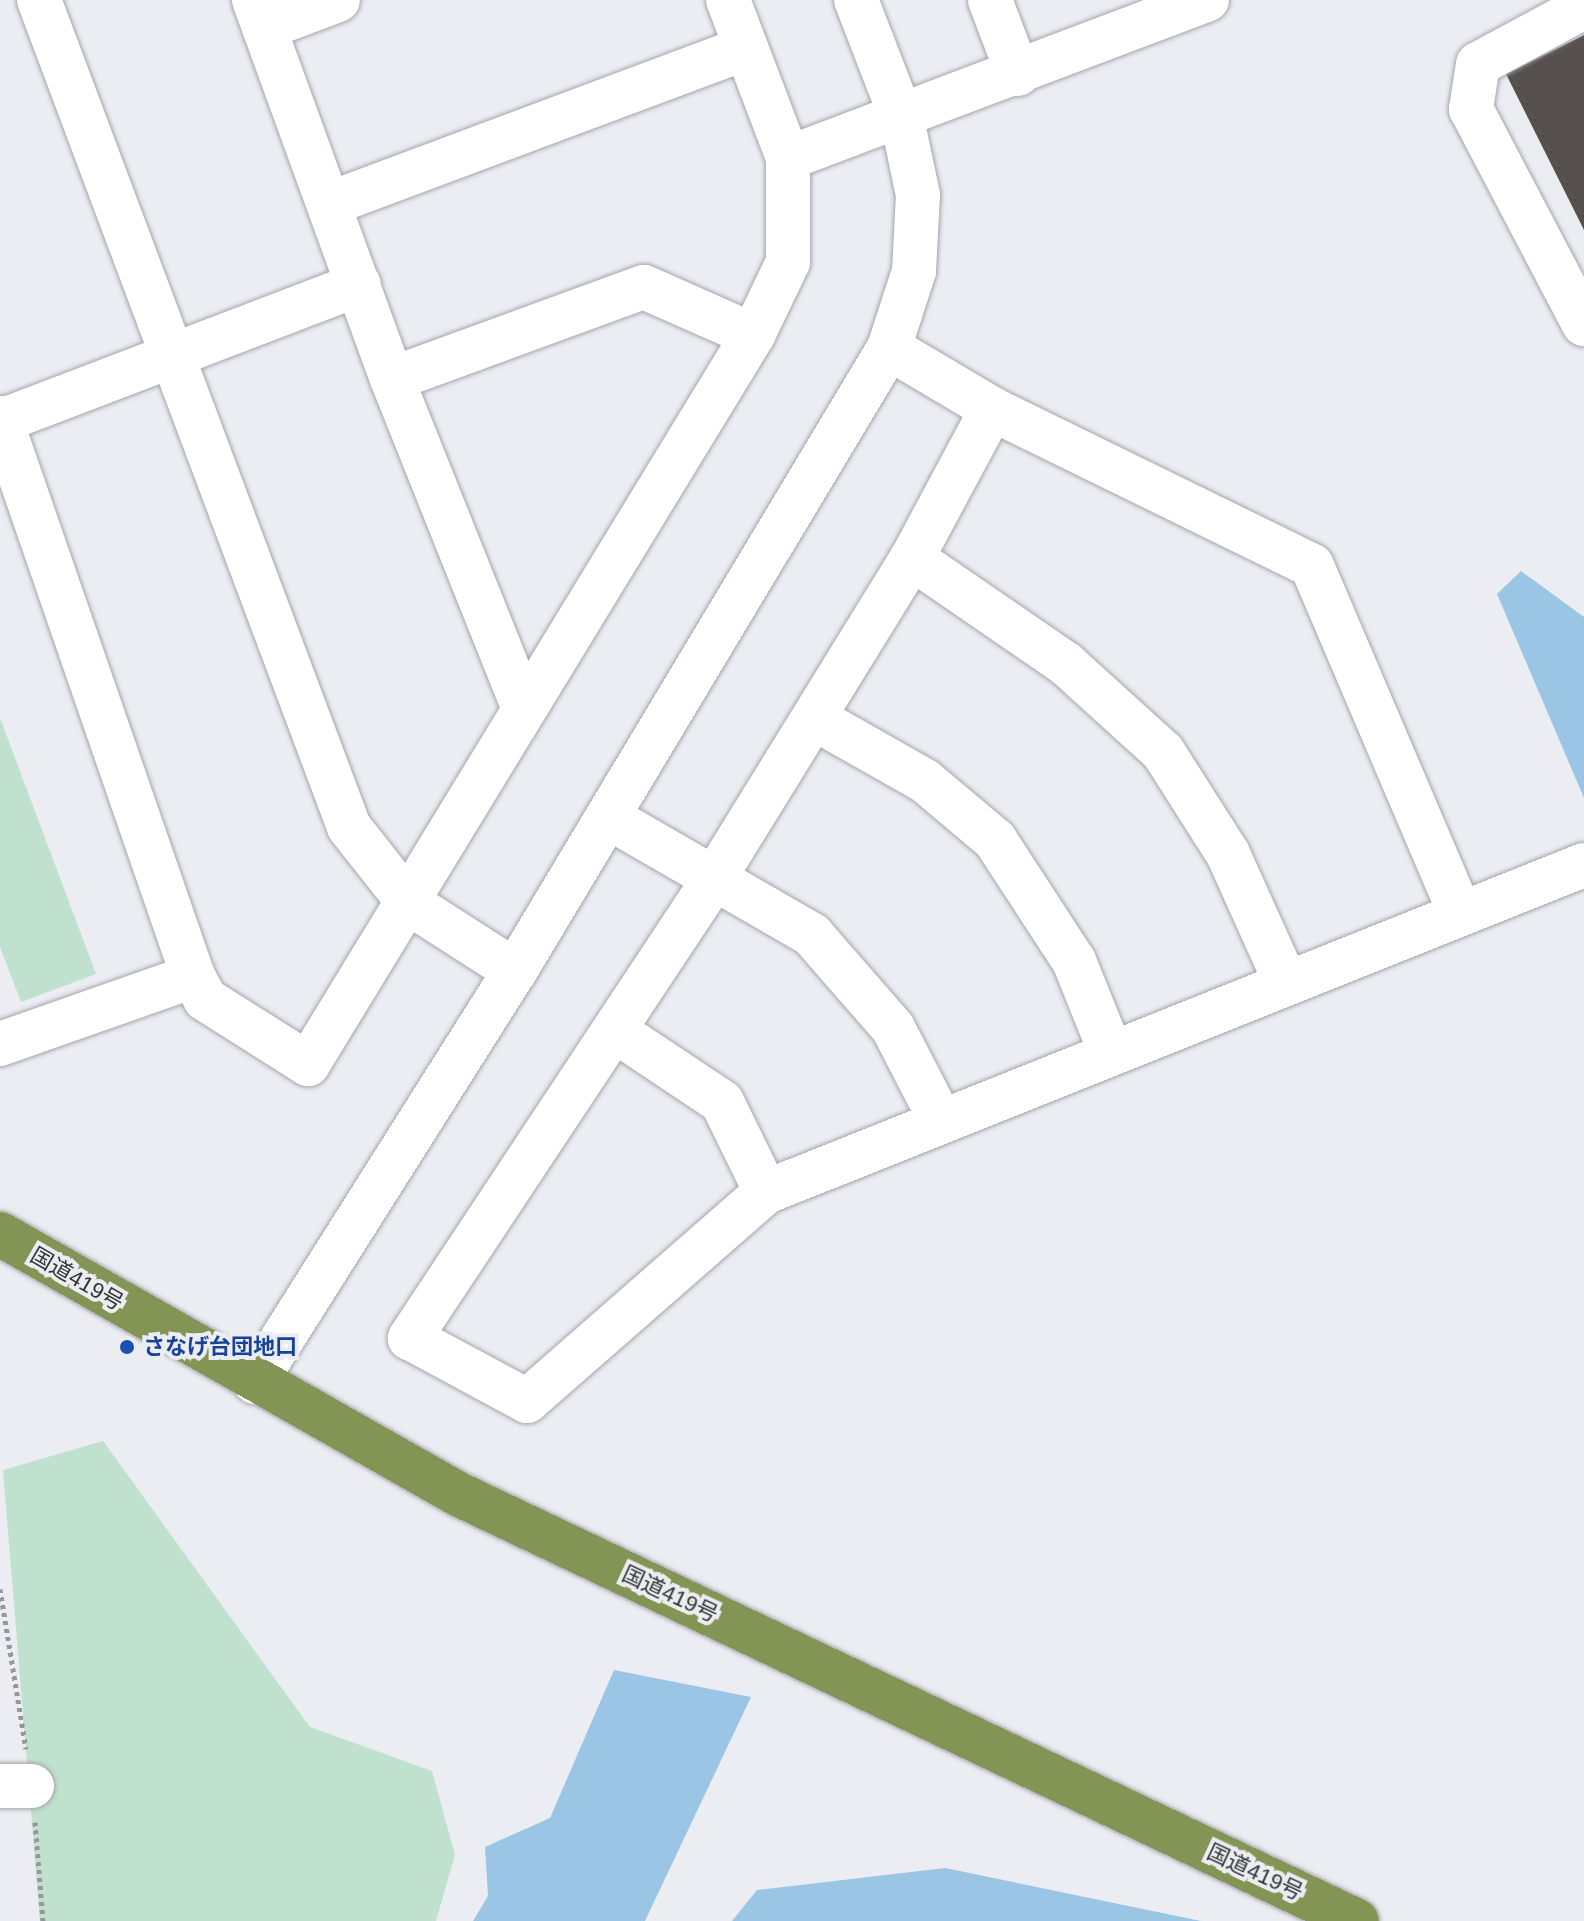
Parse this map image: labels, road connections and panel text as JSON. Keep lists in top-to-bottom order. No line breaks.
{"streets":{"highway":["国道419号"]},"places":["さなげ台団地口"]}
